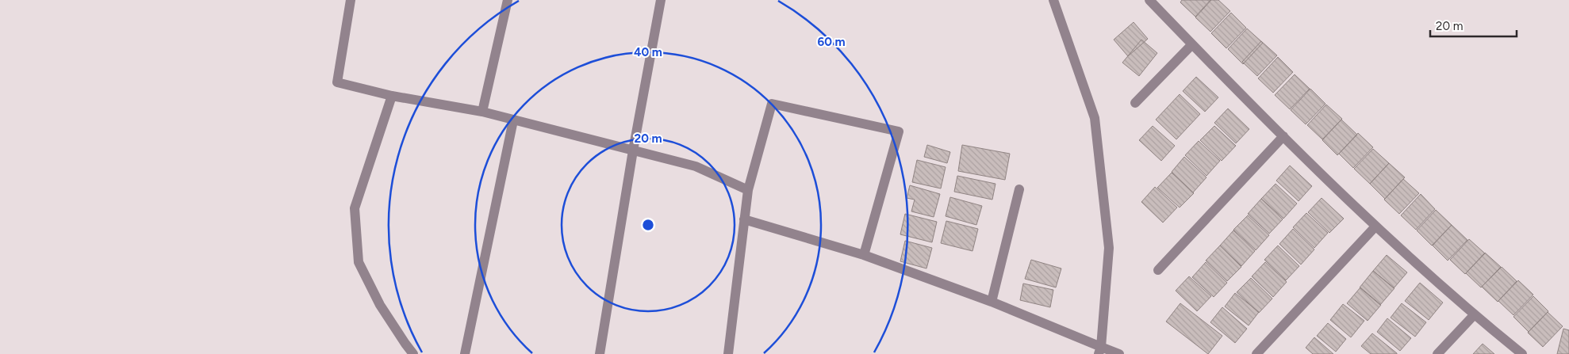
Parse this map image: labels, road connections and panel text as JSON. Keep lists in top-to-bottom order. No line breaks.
{"scale_bar":"20 m","rings":["60 m","40 m","20 m"]}
